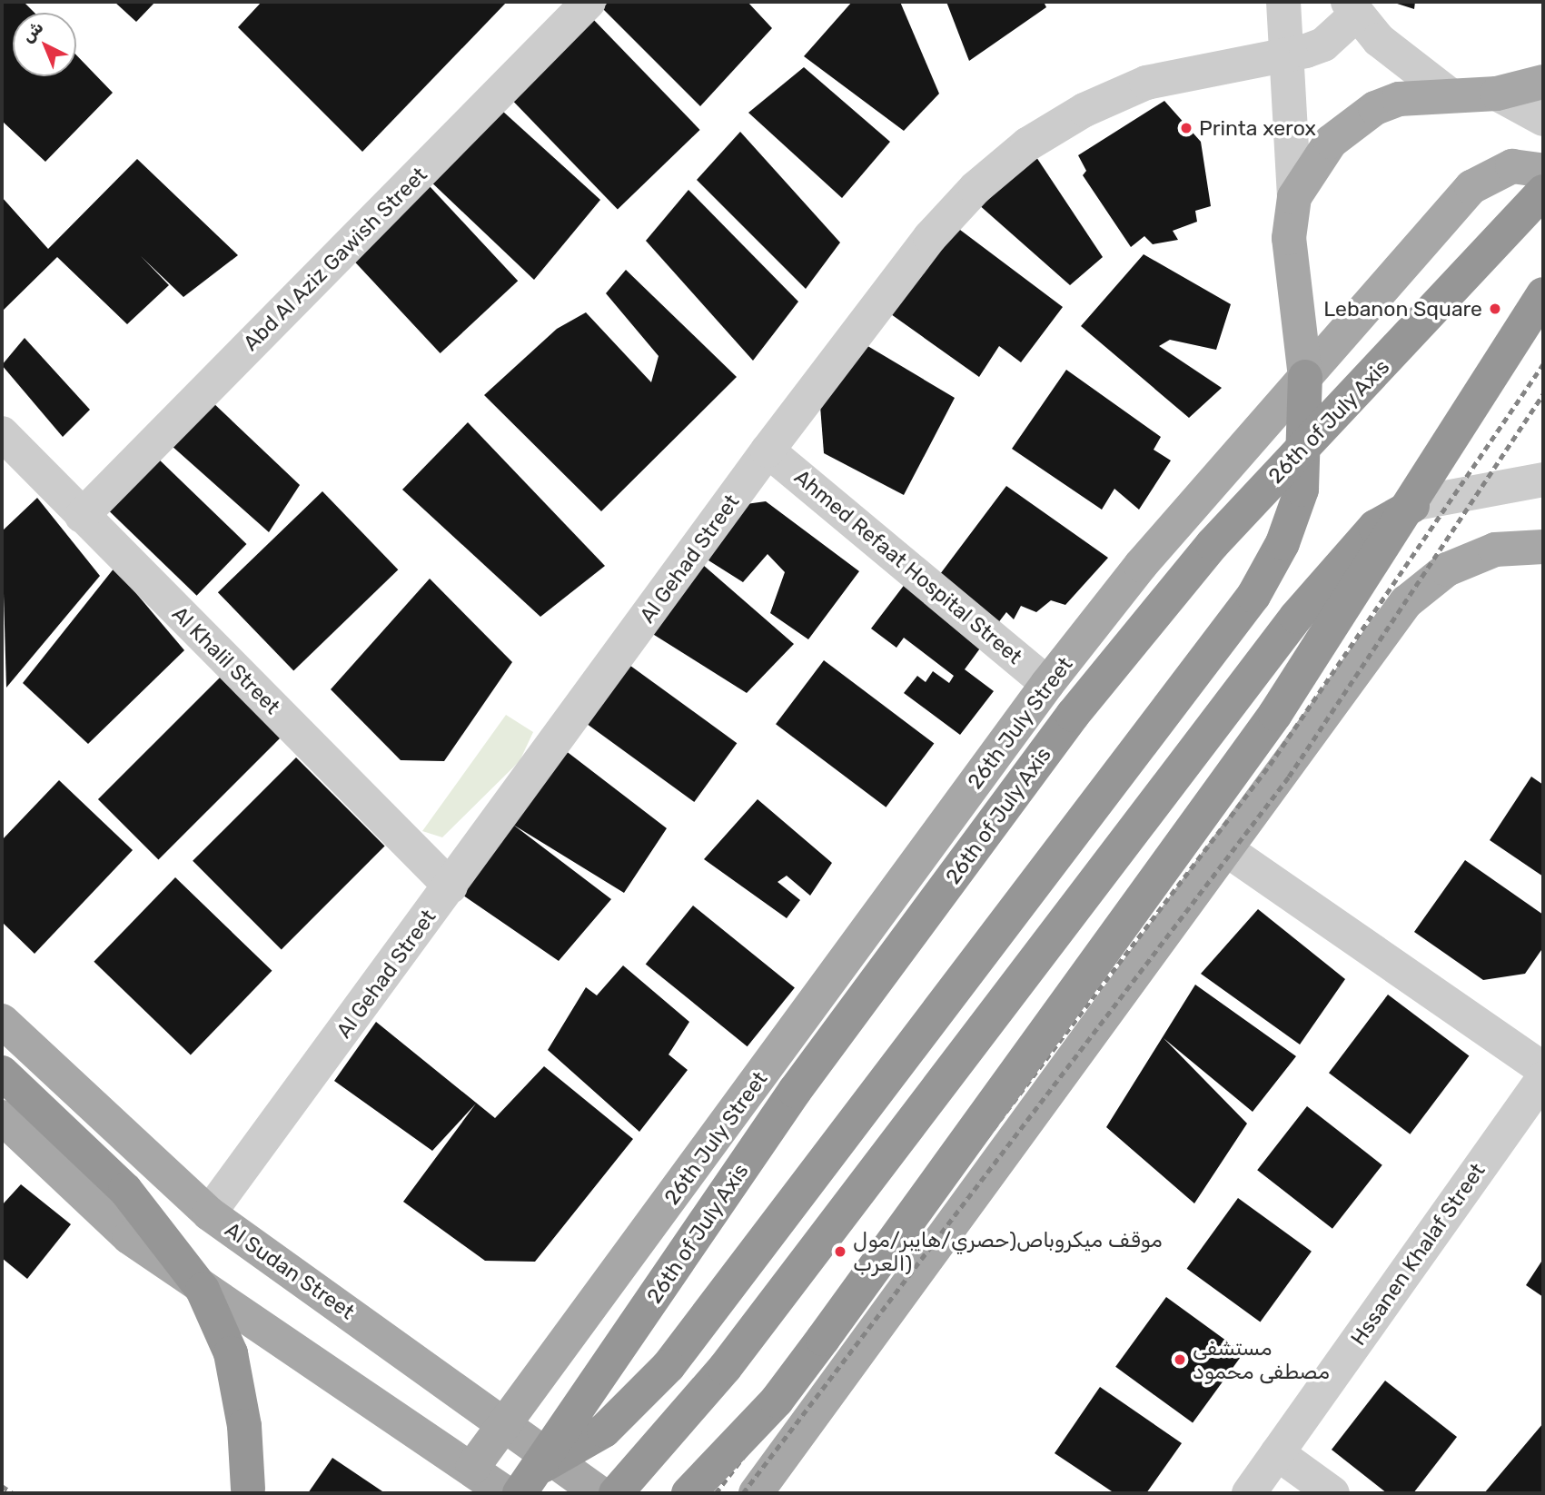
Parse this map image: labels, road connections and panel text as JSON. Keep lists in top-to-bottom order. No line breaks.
{"streets":{"highway":["26th of July Axis"],"main road":["26th July Street","Al Sudan Street"],"street":["Abd Al Aziz Gawish Street","Al Gehad Street","Ahmed Refaat Hospital Street","Al Khalil Street","Hssanen Khalaf Street"]},"crossings":[["Abd Al Aziz Gawish Street","Al Khalil Street"],["Al Gehad Street","Ahmed Refaat Hospital Street"],["Al Gehad Street","Al Khalil Street"],["Al Gehad Street","Al Sudan Street"],["Ahmed Refaat Hospital Street","26th July Street"],["26th July Street","Al Sudan Street"]],"places":["Printa xerox","Lebanon Square","موقف ميكروباص(حصري/هايبر/مول العرب)","مستشفى مصطفى محمود"],"north":"top left"}
